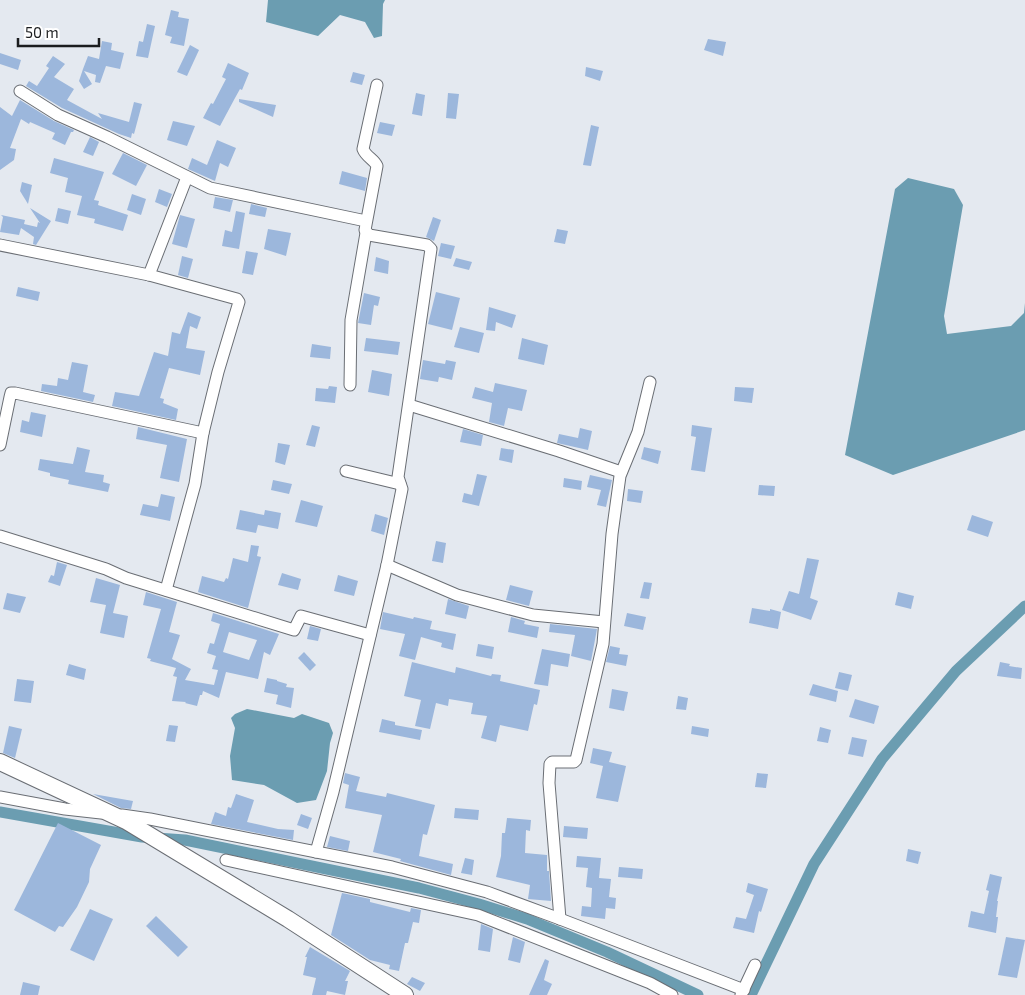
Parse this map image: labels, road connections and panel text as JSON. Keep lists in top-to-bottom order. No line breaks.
{"scale_bar":"50 m"}
